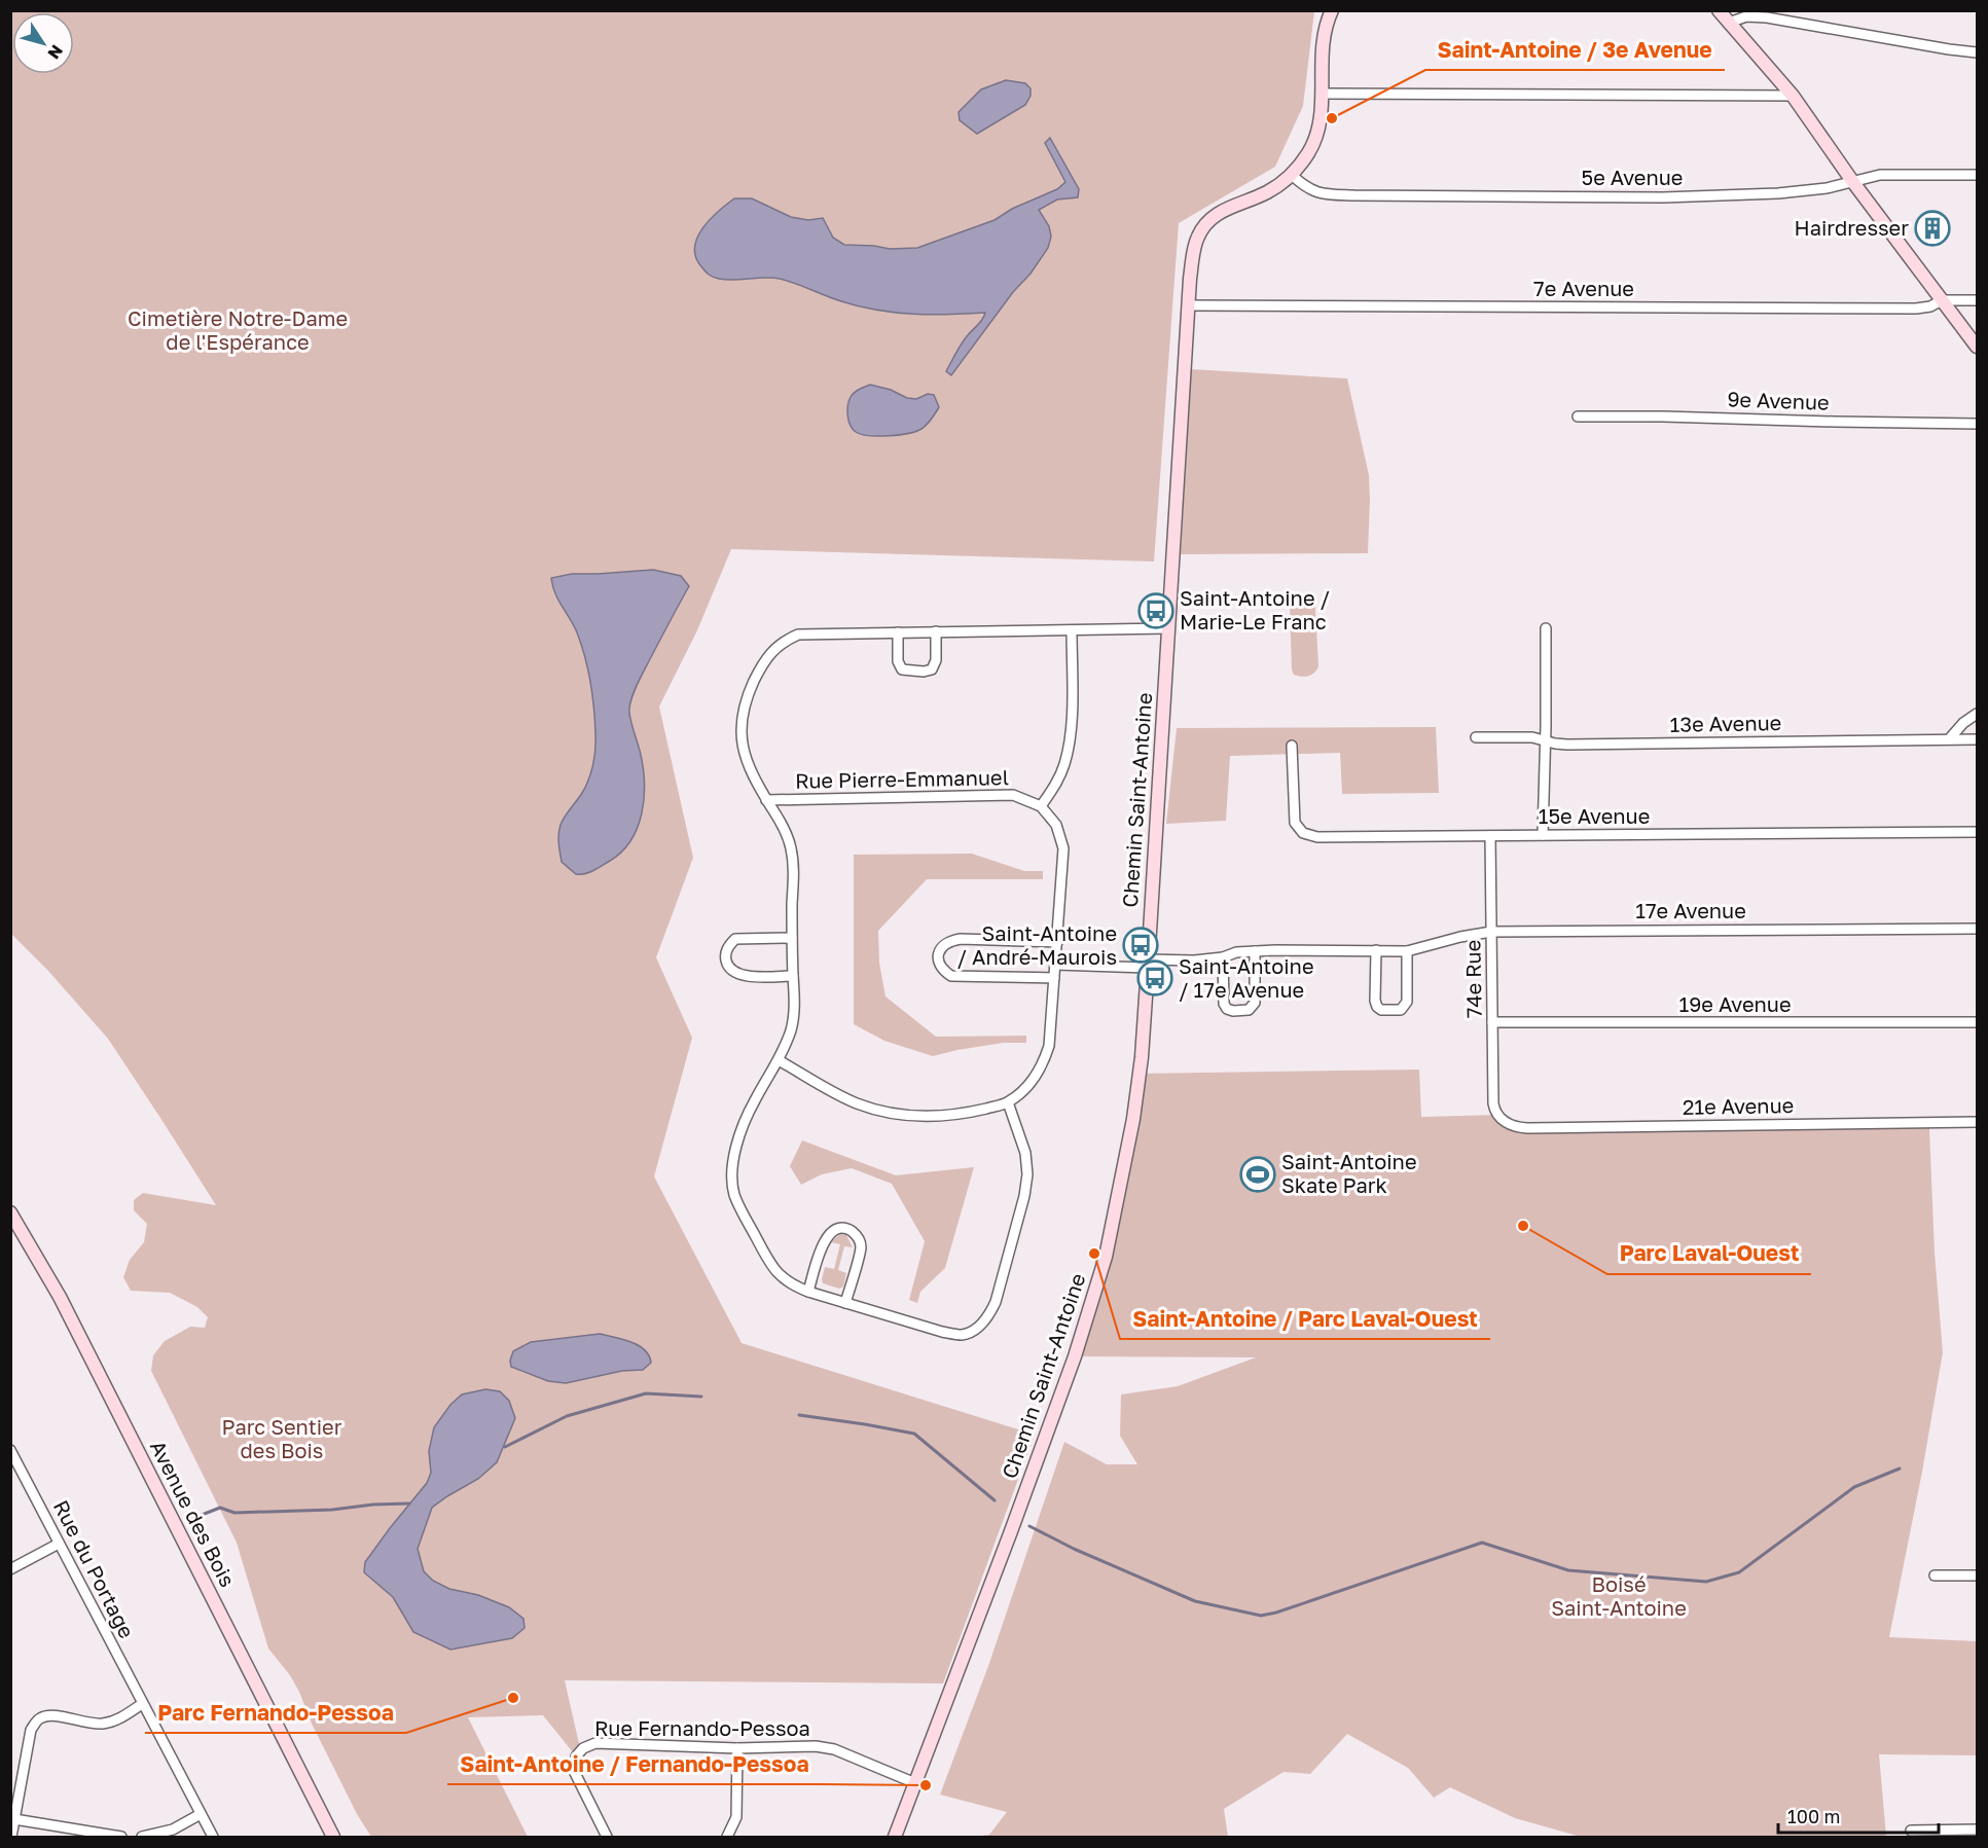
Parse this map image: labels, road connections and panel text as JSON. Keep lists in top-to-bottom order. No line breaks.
{"streets":{"street":["5e Avenue","7e Avenue","9e Avenue","13e Avenue","Rue Pierre-Emmanuel","Chemin Saint-Antoine","15e Avenue","17e Avenue","74e Rue","19e Avenue","21e Avenue","Avenue des Bois","Rue du Portage","Rue Fernando-Pessoa"]},"crossings":[["5e Avenue","Chemin Saint-Antoine"],["7e Avenue","Chemin Saint-Antoine"],["Chemin Saint-Antoine","17e Avenue"],["Chemin Saint-Antoine","Rue Fernando-Pessoa"],["15e Avenue","74e Rue"],["17e Avenue","74e Rue"],["74e Rue","19e Avenue"],["74e Rue","21e Avenue"]],"parks":["Cimetière Notre-Dame de l'Espérance","Parc Sentier des Bois","Boisé Saint-Antoine"],"places":{"other":["Saint-Antoine / 3e Avenue","Parc Laval-Ouest","Saint-Antoine / Parc Laval-Ouest","Parc Fernando-Pessoa","Saint-Antoine / Fernando-Pessoa"],"building":["Hairdresser"],"bus stop":["Saint-Antoine / Marie-Le Franc","Saint-Antoine / André-Maurois","Saint-Antoine / 17e Avenue"],"sports":["Saint-Antoine Skate Park"]},"scale_bar":"100 m","north":"bottom right"}
